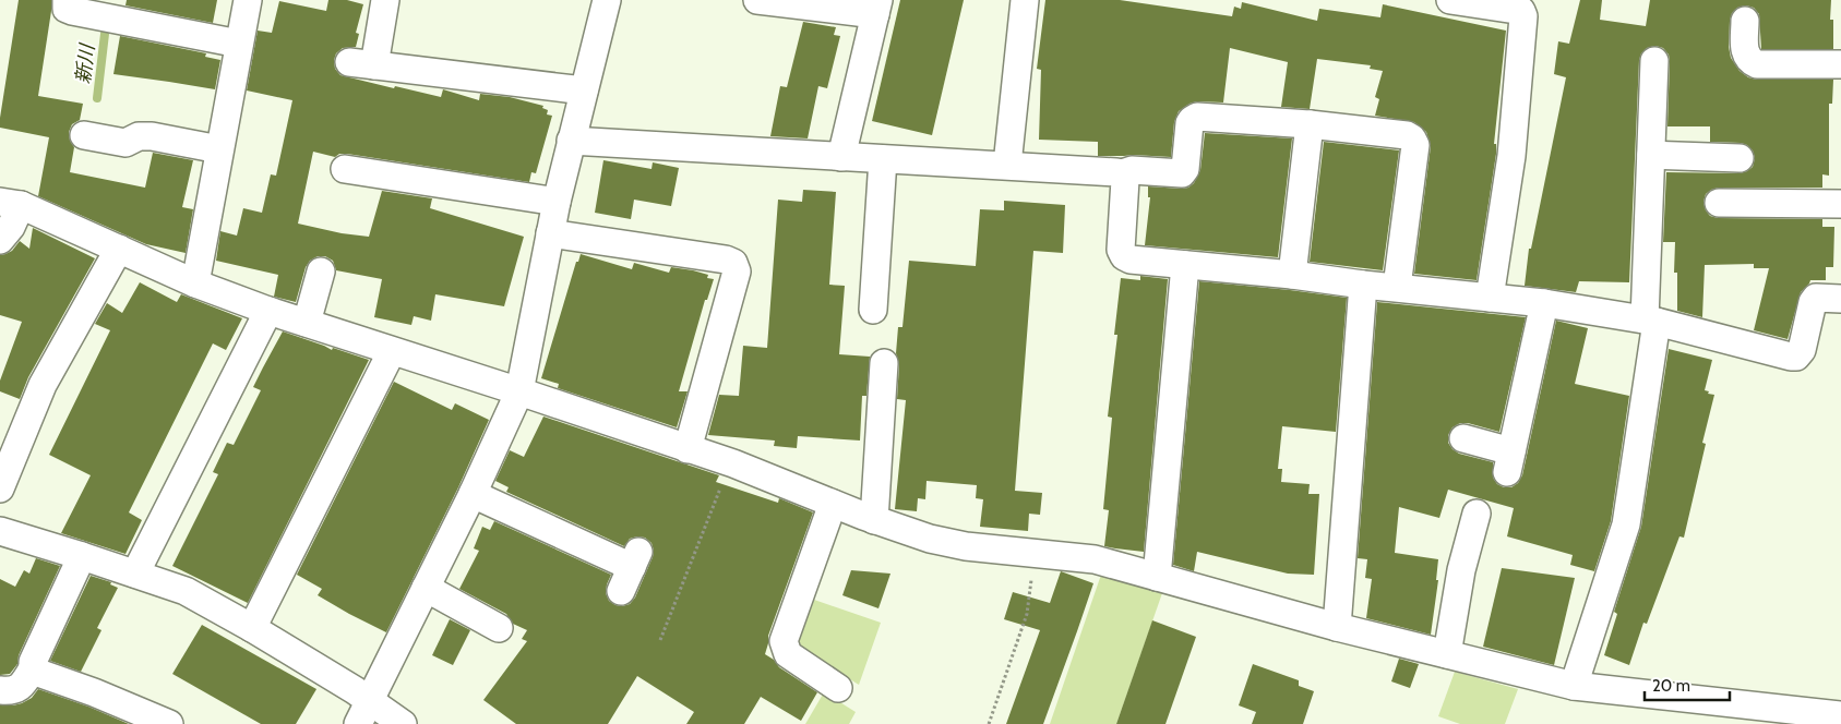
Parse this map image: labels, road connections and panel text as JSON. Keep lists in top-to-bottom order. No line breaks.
{"water":["新川"],"scale_bar":"20 m"}
